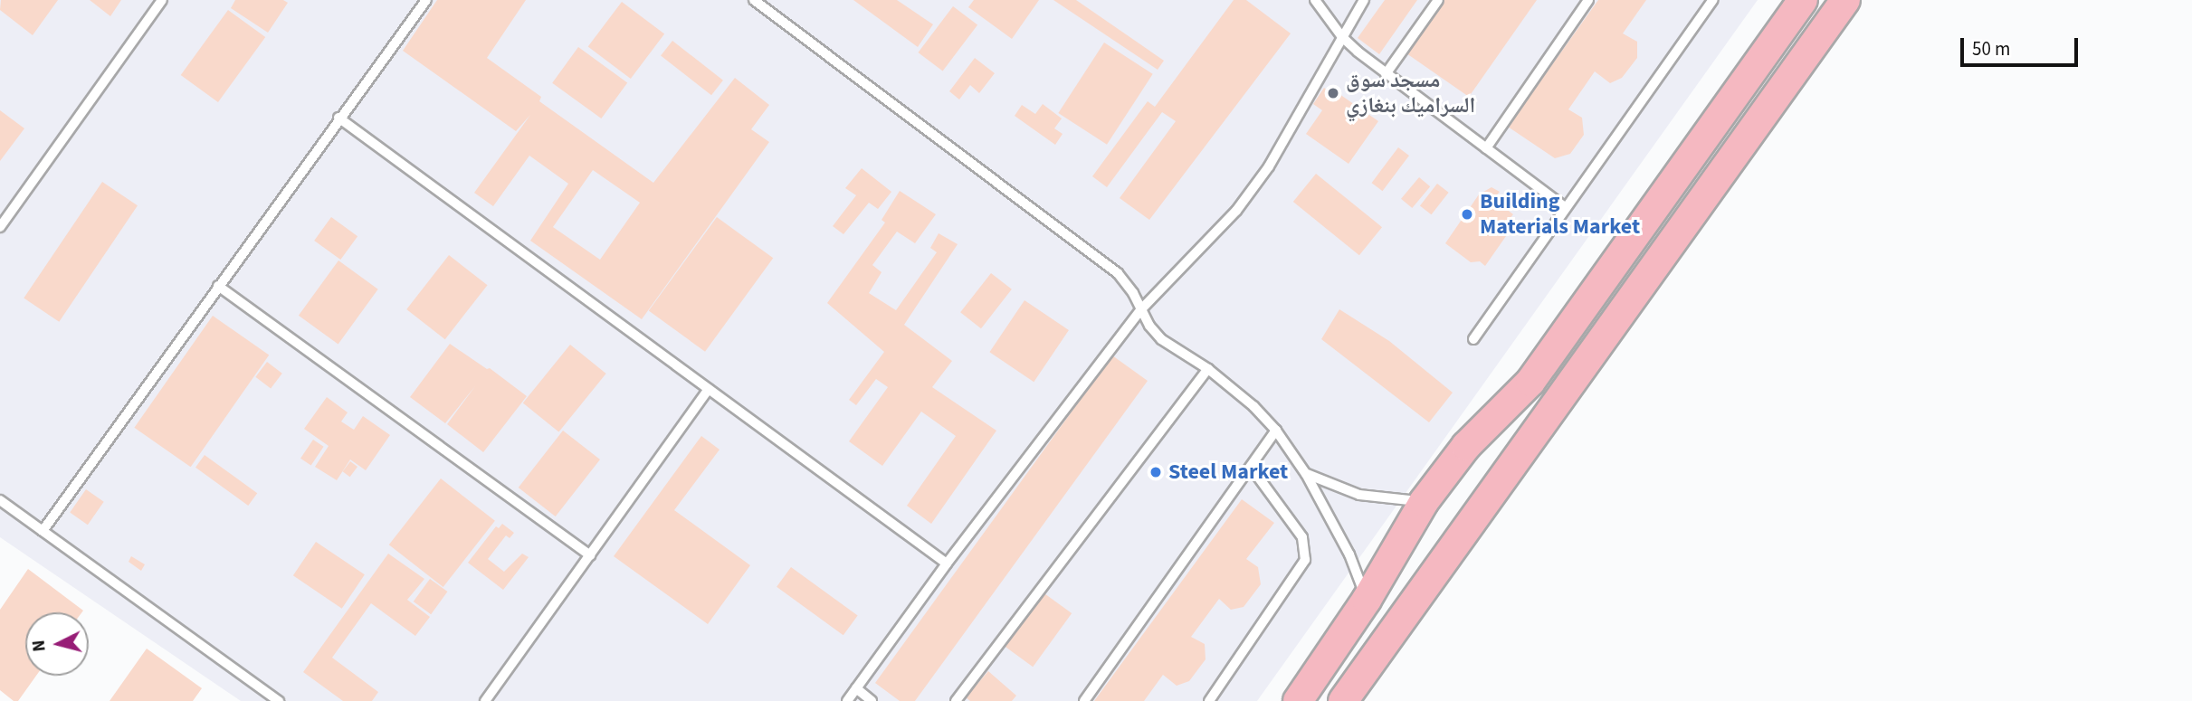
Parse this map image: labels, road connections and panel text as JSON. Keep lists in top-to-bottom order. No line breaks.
{"places":["مسجد سوق السراميك بنغازي","Building Materials Market","Steel Market"],"scale_bar":"50 m","north":"left"}
